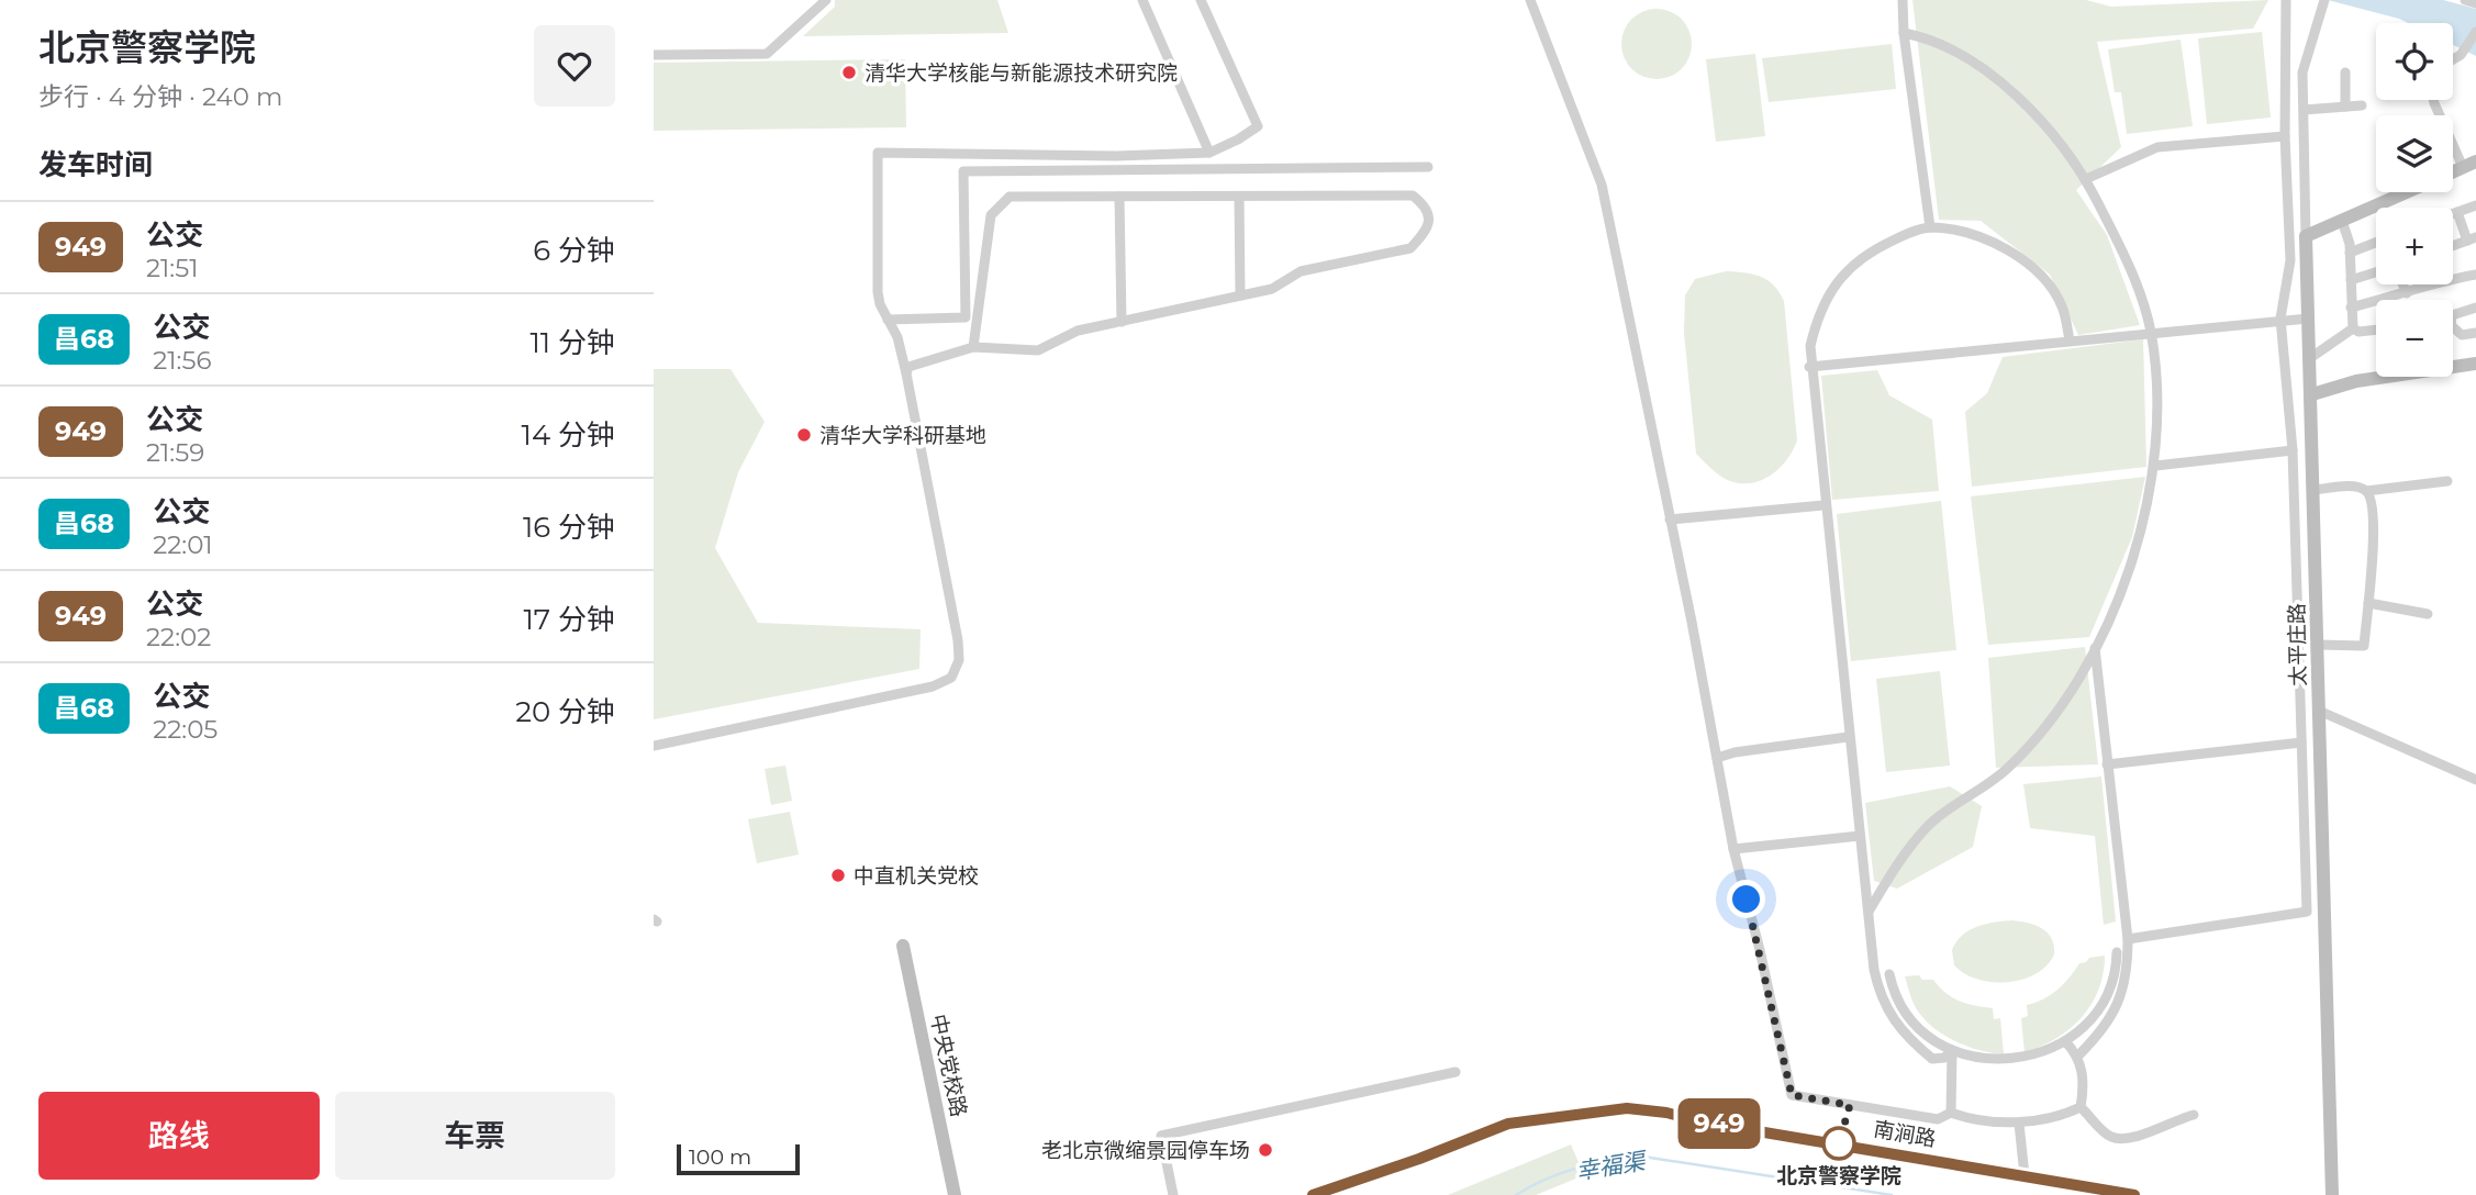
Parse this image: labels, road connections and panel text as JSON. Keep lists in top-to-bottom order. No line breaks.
{"streets":{"street":["太平庄路","中央党校路","南涧路"]},"water":["幸福渠"],"places":["清华大学核能与新能源技术研究院","清华大学科研基地","中直机关党校","北京警察学院","老北京微缩景园停车场"],"lines":["bus line 949"],"scale_bar":"100 m","page":{"heading":[["北京警察学院","步行 · 4 分钟 · 240 m"],"发车时间"],"on_map":"949","map_buttons":["+","−"],"list":[{"mark":"949","name":"公交","note":"21:51","value":"6 分钟"},{"mark":"昌68","name":"公交","note":"21:56","value":"11 分钟"},{"mark":"949","name":"公交","note":"21:59","value":"14 分钟"},{"mark":"昌68","name":"公交","note":"22:01","value":"16 分钟"},{"mark":"949","name":"公交","note":"22:02","value":"17 分钟"},{"mark":"昌68","name":"公交","note":"22:05","value":"20 分钟"}],"buttons":["路线","车票"],"scale":"100 m"}}
